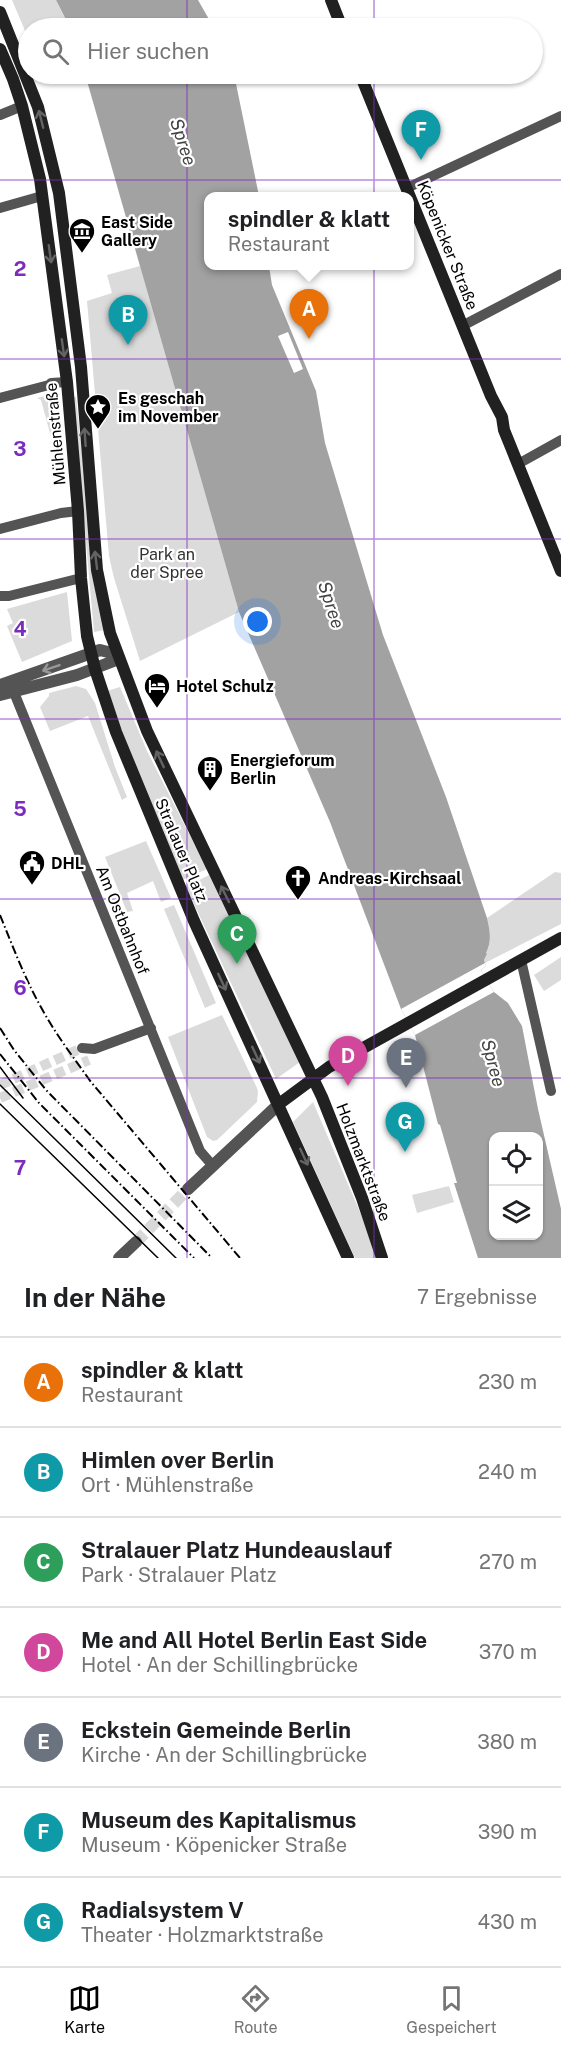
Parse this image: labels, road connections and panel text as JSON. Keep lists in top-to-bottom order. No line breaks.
{"streets":{"main road":["Köpenicker Straße","Mühlenstraße","Stralauer Platz","Holzmarktstraße"],"street":["Am Ostbahnhof"]},"crossings":[["Mühlenstraße","Stralauer Platz"],["Stralauer Platz","Holzmarktstraße"]],"water":["Spree"],"parks":["Park an der Spree"],"places":{"museum":["East Side Gallery"],"place":["Es geschah im November"],"hotel":["Hotel Schulz"],"building":["Energieforum Berlin"],"public building":["DHL"],"church":["Andreas-Kirchsaal"]},"page":{"search":"Hier suchen","pins":["F","A","B","C","D","E","G"],"popup":["spindler & klatt","Restaurant"],"heading":["In der Nähe","7 Ergebnisse"],"list":[{"mark":"A","name":"spindler & klatt","note":"Restaurant","value":"230 m"},{"mark":"B","name":"Himlen over Berlin","note":"Ort · Mühlenstraße","value":"240 m"},{"mark":"C","name":"Stralauer Platz Hundeauslauf","note":"Park · Stralauer Platz","value":"270 m"},{"mark":"D","name":"Me and All Hotel Berlin East Side","note":"Hotel · An der Schillingbrücke","value":"370 m"},{"mark":"E","name":"Eckstein Gemeinde Berlin","note":"Kirche · An der Schillingbrücke","value":"380 m"},{"mark":"F","name":"Museum des Kapitalismus","note":"Museum · Köpenicker Straße","value":"390 m"},{"mark":"G","name":"Radialsystem V","note":"Theater · Holzmarktstraße","value":"430 m"}],"nav":["Karte","Route","Gespeichert"]},"grid":{"rows":["2","3","4","5","6","7"]}}
